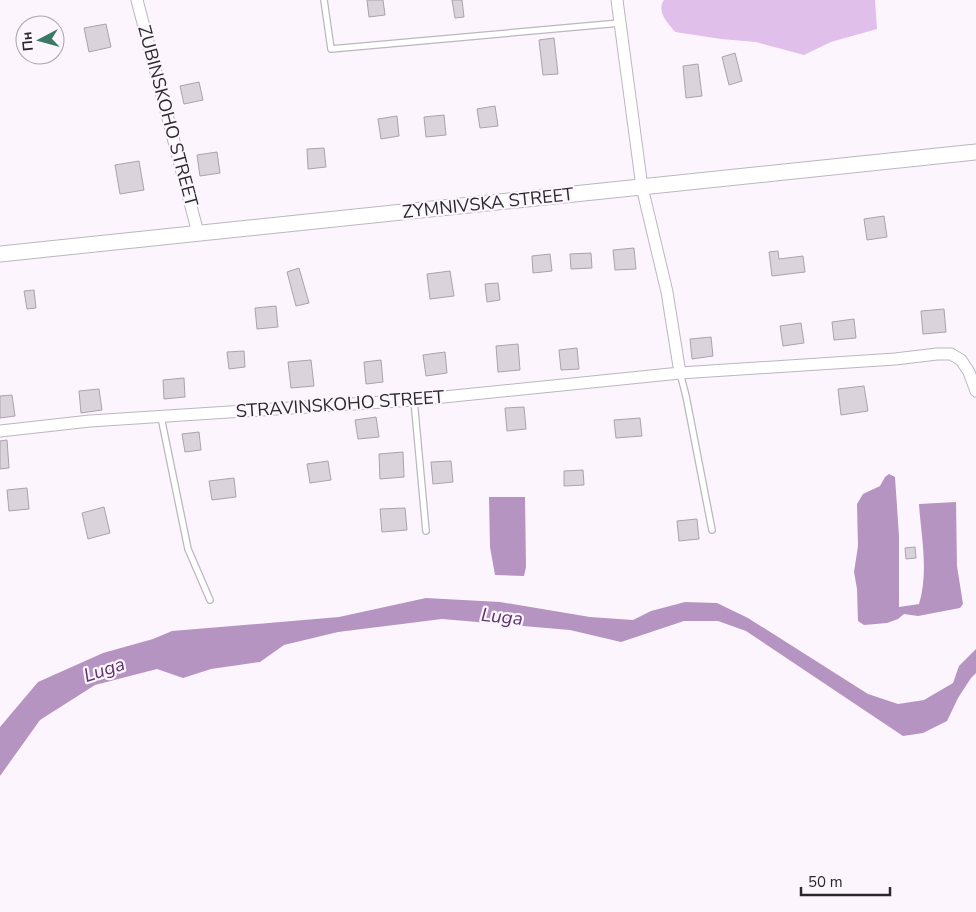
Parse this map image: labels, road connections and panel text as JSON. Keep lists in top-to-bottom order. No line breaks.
{"streets":{"main road":["ZYMNIVSKA STREET"],"street":["ZUBINSKOHO STREET","STRAVINSKOHO STREET"]},"crossings":[["ZUBINSKOHO STREET","ZYMNIVSKA STREET"]],"water":["Luga"],"scale_bar":"50 m","north":"left"}
